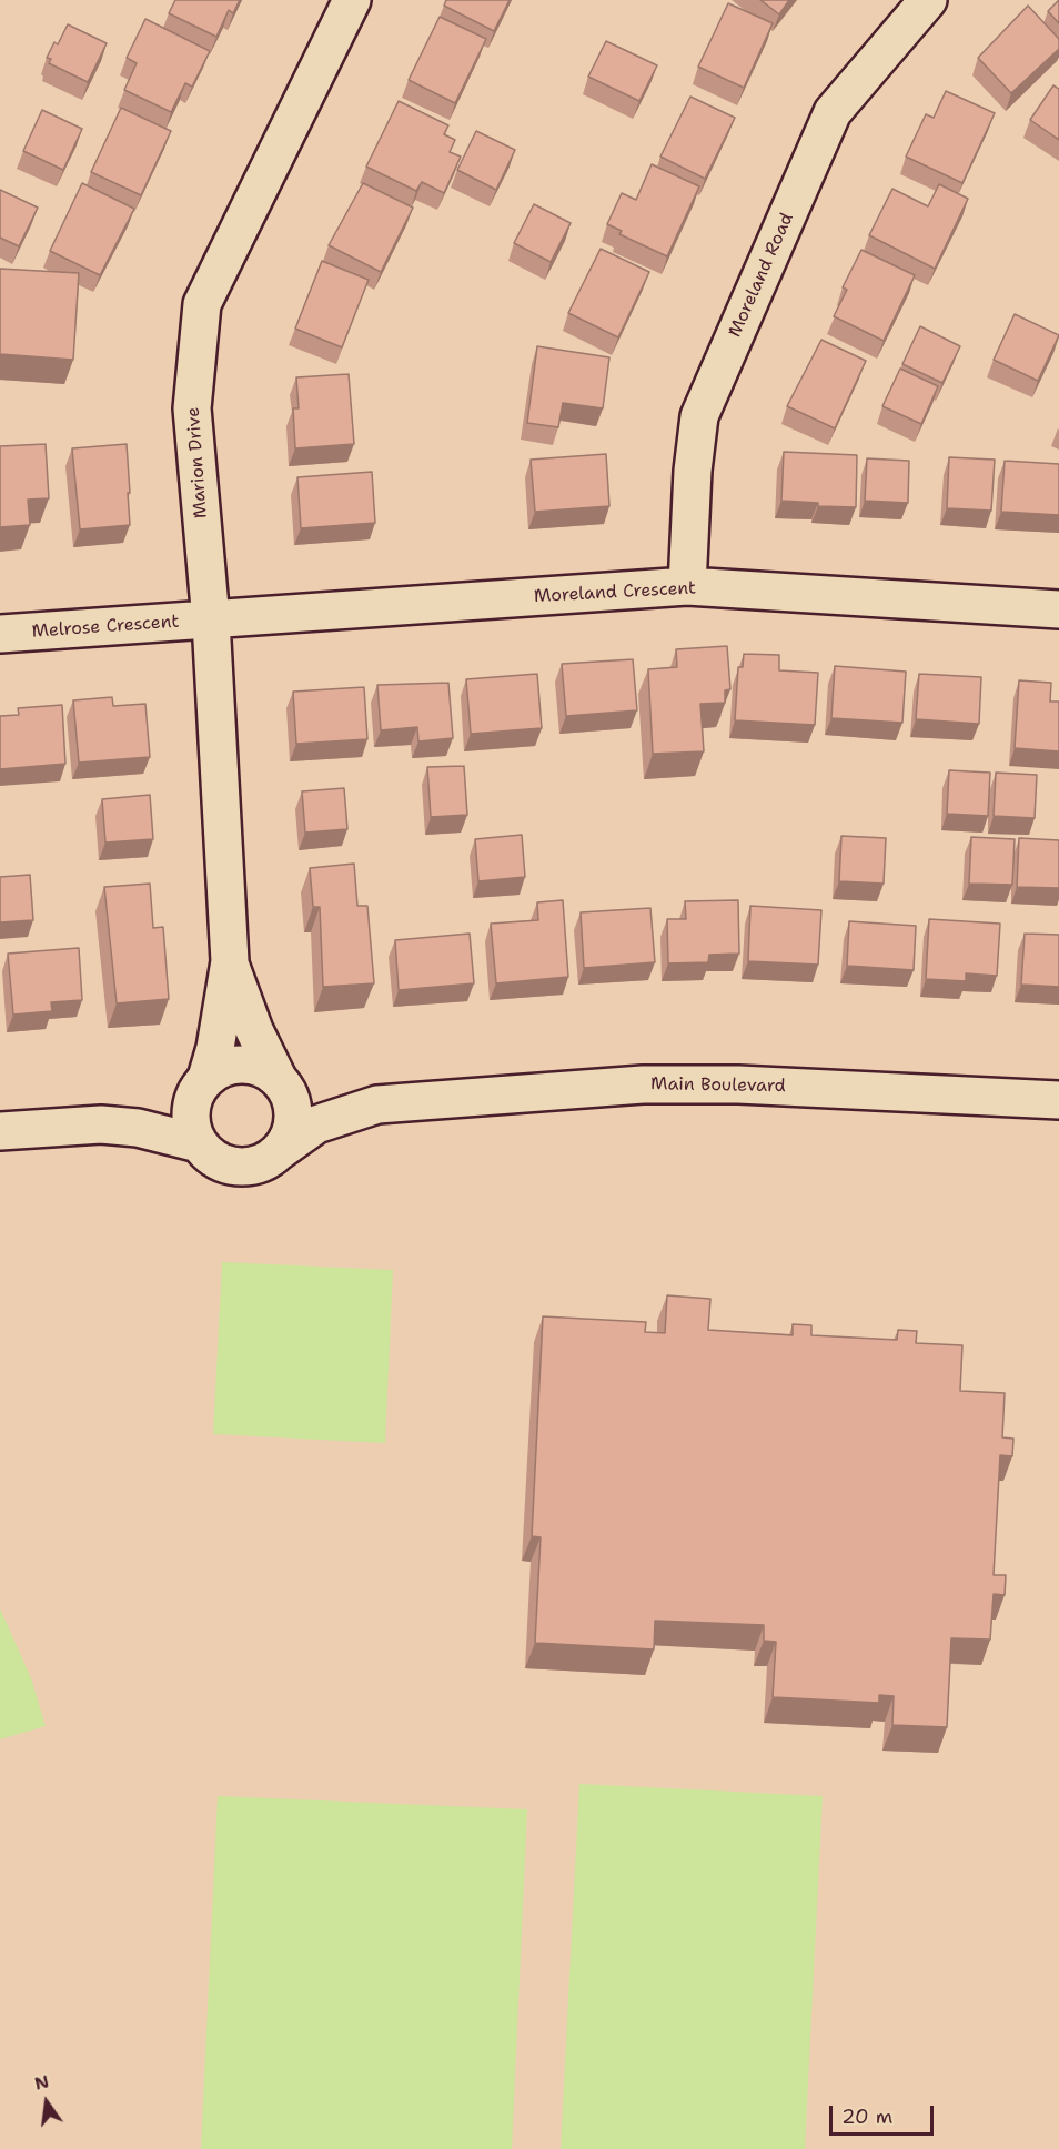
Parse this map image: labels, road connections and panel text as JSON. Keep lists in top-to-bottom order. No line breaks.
{"streets":{"street":["Moreland Road","Marion Drive","Moreland Crescent","Melrose Crescent","Main Boulevard"]},"crossings":[["Moreland Road","Moreland Crescent"],["Marion Drive","Moreland Crescent"],["Marion Drive","Melrose Crescent"],["Marion Drive","Main Boulevard"],["Moreland Crescent","Melrose Crescent"]],"scale_bar":"20 m","north":"top"}
